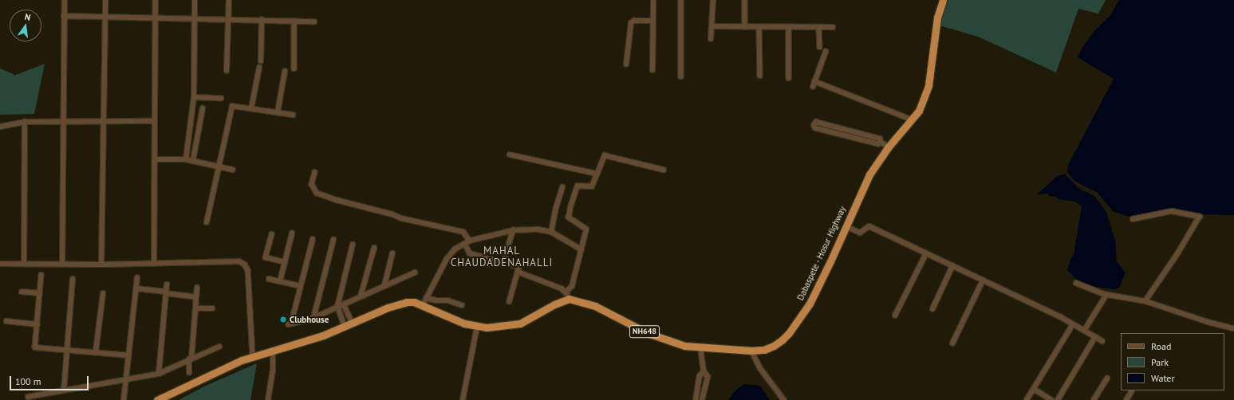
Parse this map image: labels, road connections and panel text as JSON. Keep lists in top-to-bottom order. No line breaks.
{"streets":{"highway":["Dabaspete - Hosur Highway","NH648"]},"districts":["MAHAL CHAUDADENAHALLI"],"places":["Clubhouse"],"legend":["Road","Park","Water"],"scale_bar":"100 m","north":"top"}
